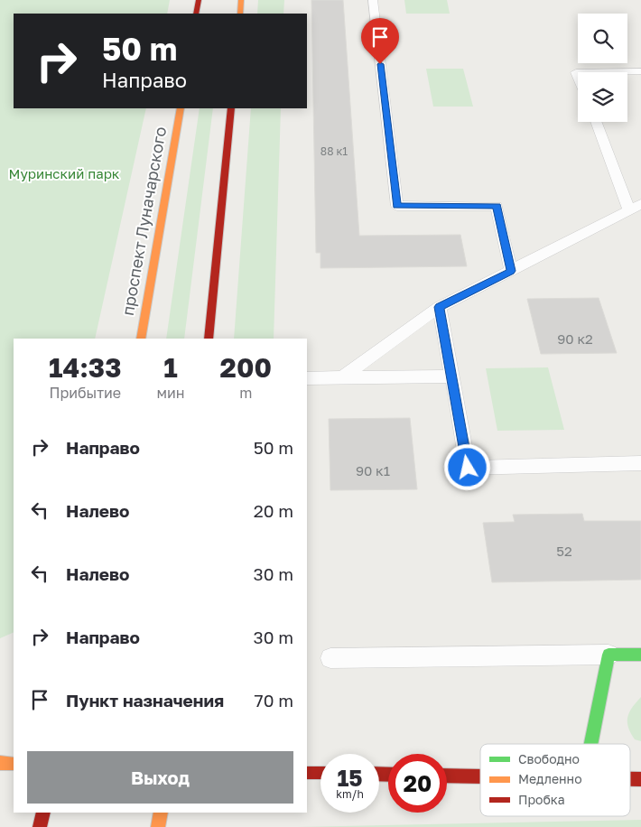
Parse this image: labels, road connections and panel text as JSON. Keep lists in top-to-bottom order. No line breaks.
{"streets":{"main road":["проспект Луначарского"]},"parks":["Муринский парк"],"house_numbers":["88 к1","90 к2","90 к1","52"],"legend":["Свободно","Медленно","Пробка"],"page":{"turn":["50 m","Направо"],"eta":["14:33","Прибытие","1","мин","200","m"],"list":[{"name":"Направо","value":"50 m"},{"name":"Налево","value":"20 m"},{"name":"Налево","value":"30 m"},{"name":"Направо","value":"30 m"},{"name":"Пункт назначения","value":"70 m"}],"buttons":"Выход","speed":"15 km/h","limit":"20"}}
